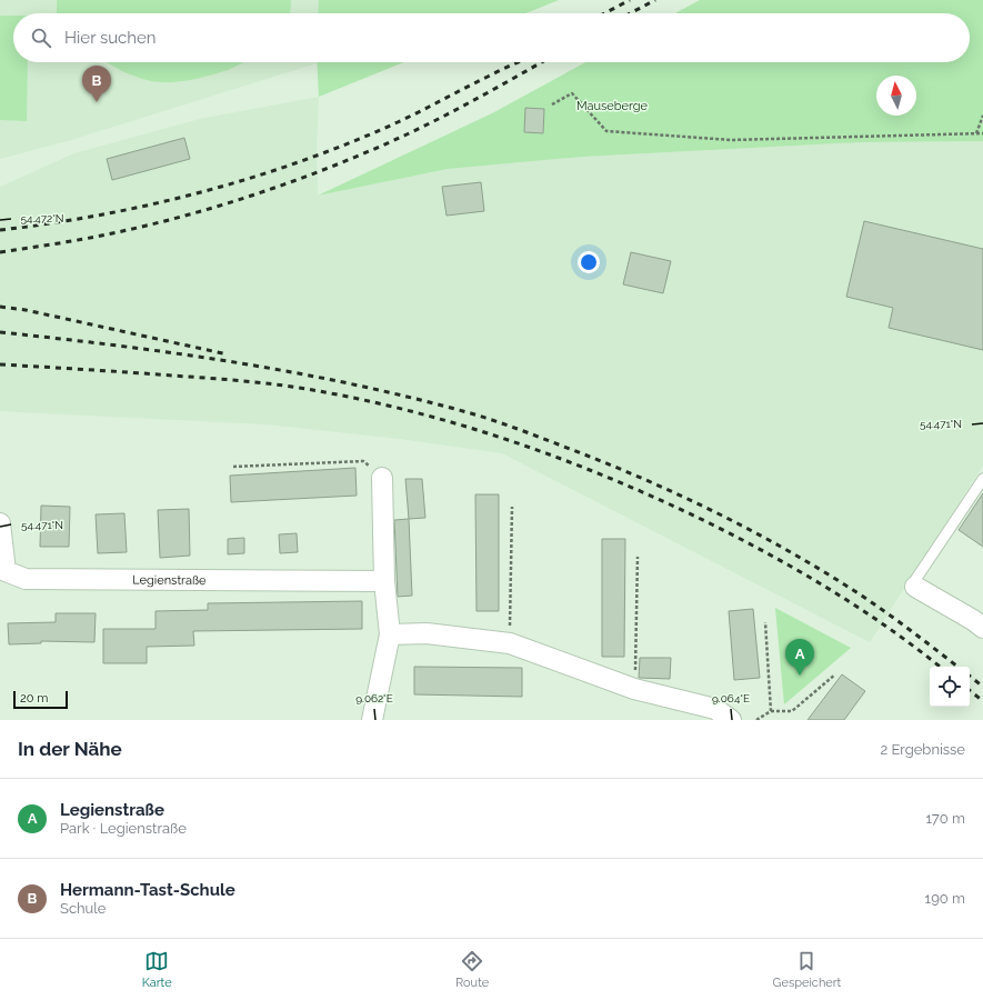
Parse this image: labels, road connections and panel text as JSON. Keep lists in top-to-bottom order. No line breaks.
{"streets":{"street":["Legienstraße"]},"parks":["Mauseberge"],"scale_bar":"20 m","north":"top","page":{"search":"Hier suchen","pins":["B","A"],"scale":"20 m","heading":["In der Nähe","2 Ergebnisse"],"list":[{"mark":"A","name":"Legienstraße","note":"Park · Legienstraße","value":"170 m"},{"mark":"B","name":"Hermann-Tast-Schule","note":"Schule","value":"190 m"}],"nav":["Karte","Route","Gespeichert"]},"coordinates":["54.472°N","54.471°N","9.062°E","9.064°E"]}
